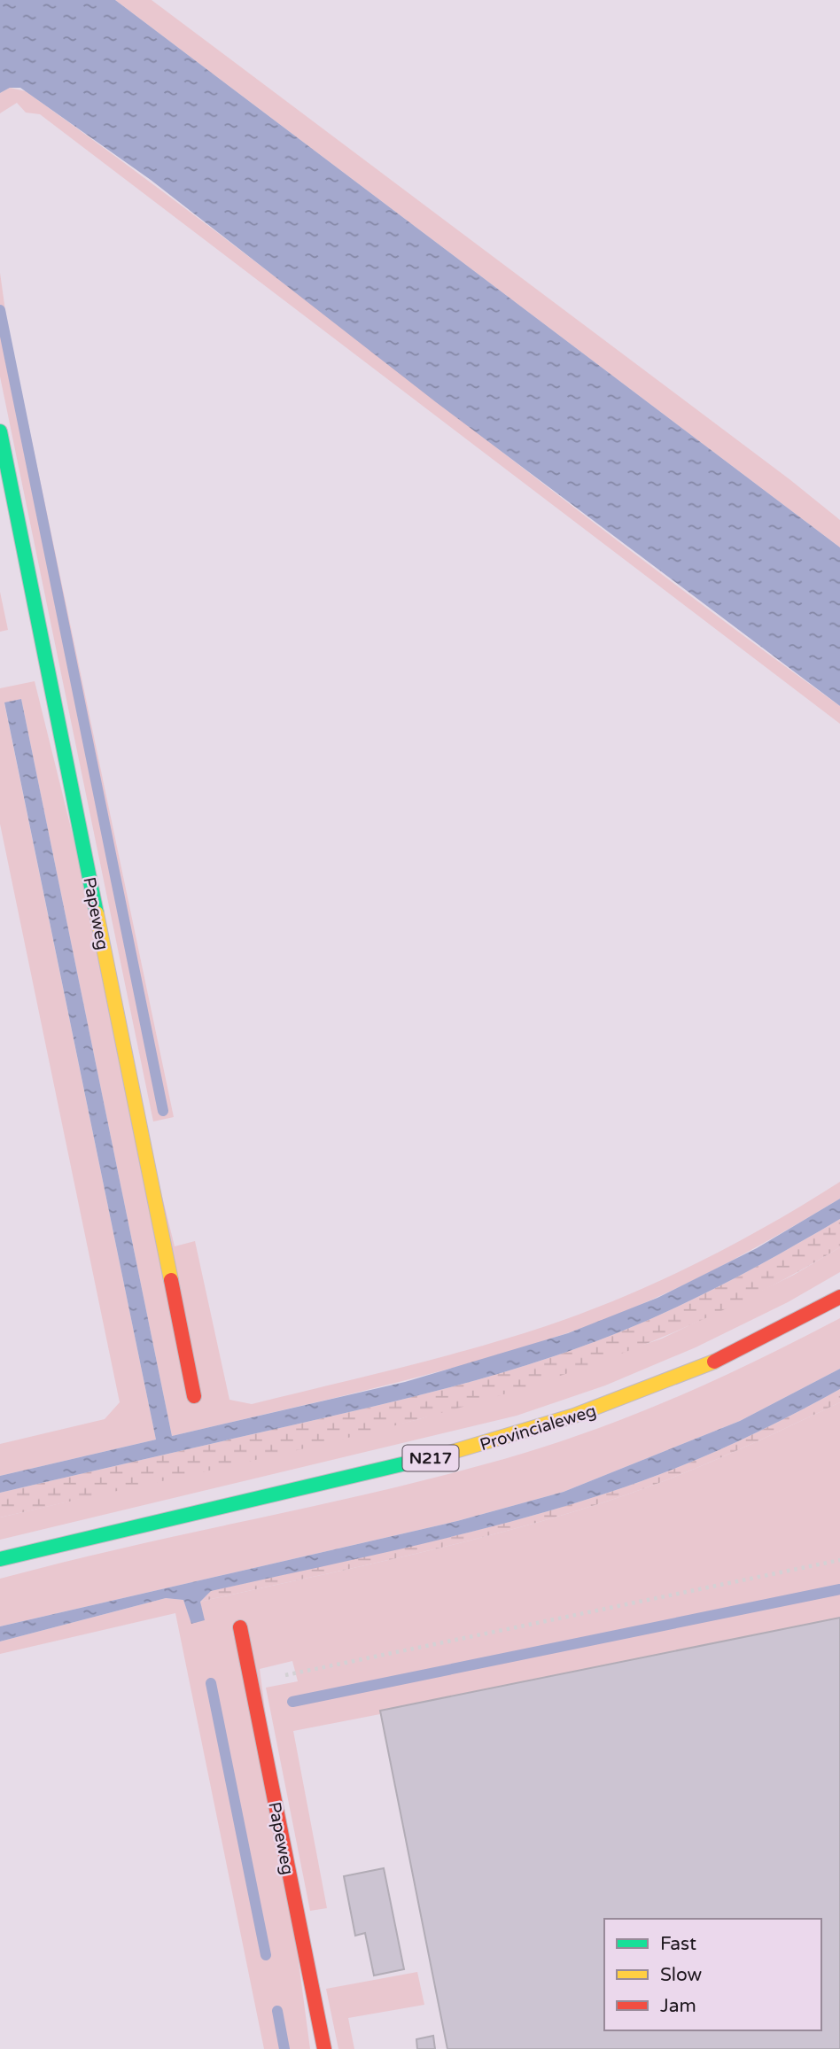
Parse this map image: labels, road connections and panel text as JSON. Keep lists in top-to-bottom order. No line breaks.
{"streets":{"street":["Papeweg","Provincialeweg","N217"]},"legend":["Fast","Slow","Jam"]}
